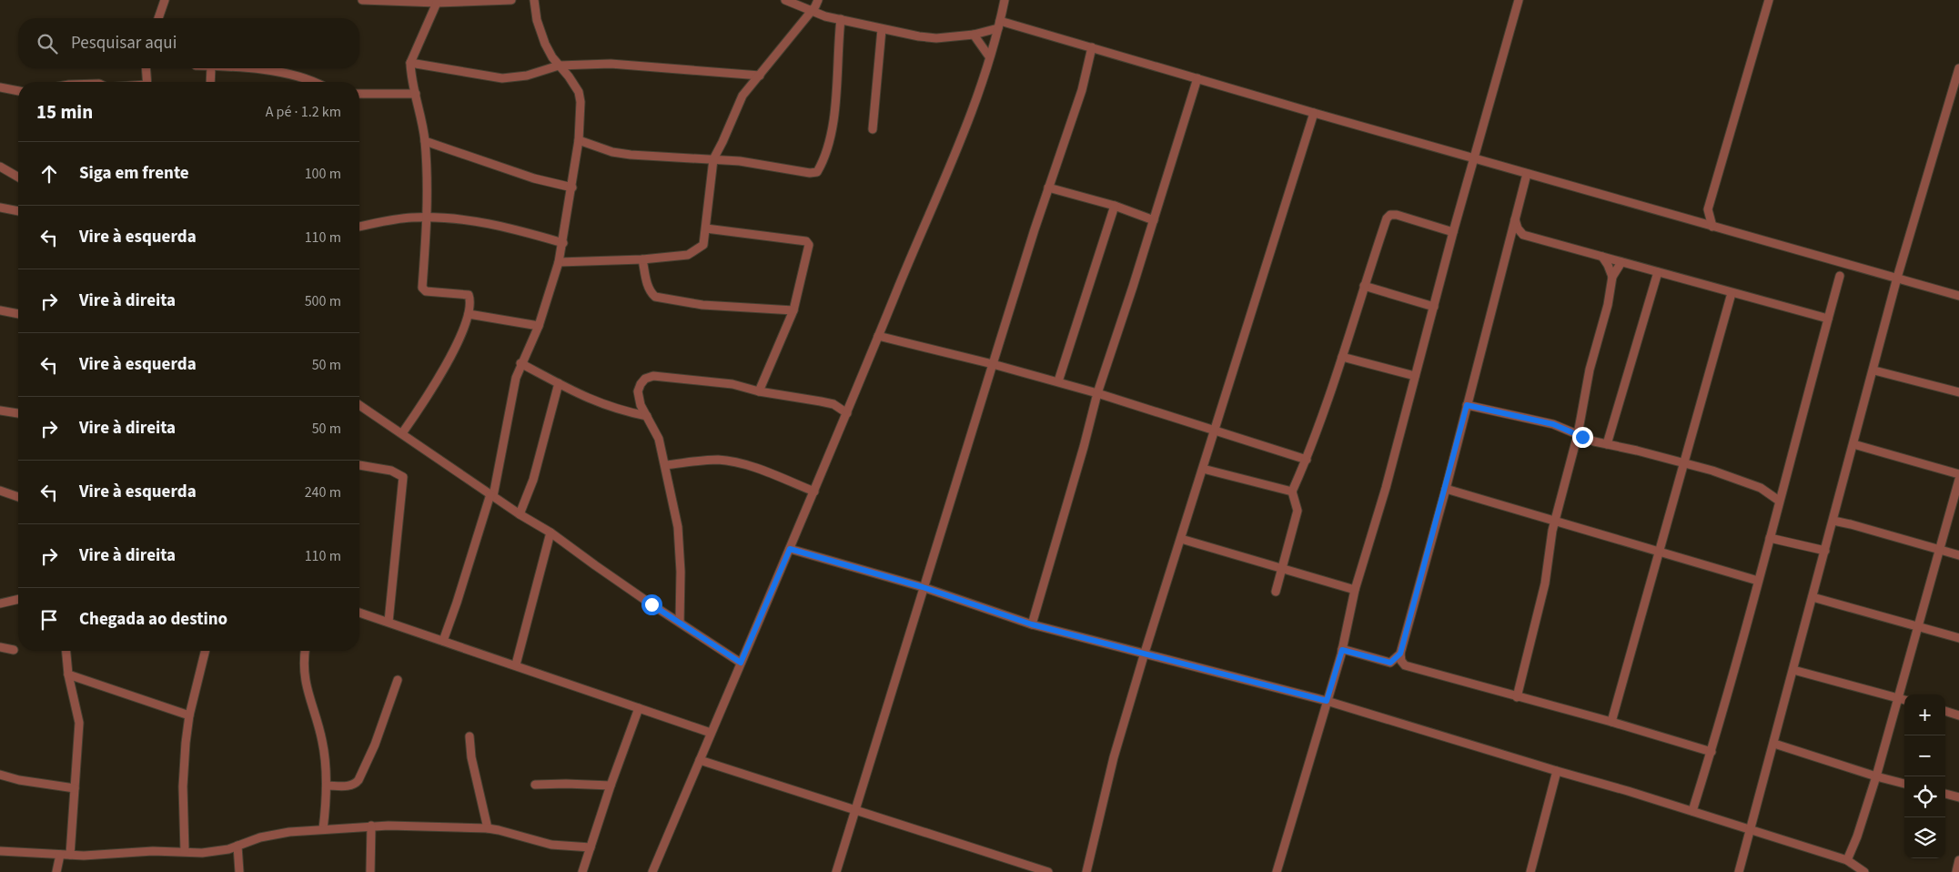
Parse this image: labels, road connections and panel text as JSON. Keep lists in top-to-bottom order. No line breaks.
{"page":{"search":"Pesquisar aqui","heading":["15 min","A pé · 1.2 km"],"list":[["Siga em frente","100 m"],["Vire à esquerda","110 m"],["Vire à direita","500 m"],["Vire à esquerda","50 m"],["Vire à direita","50 m"],["Vire à esquerda","240 m"],["Vire à direita","110 m"],"Chegada ao destino"],"map_buttons":["+","−"]}}
